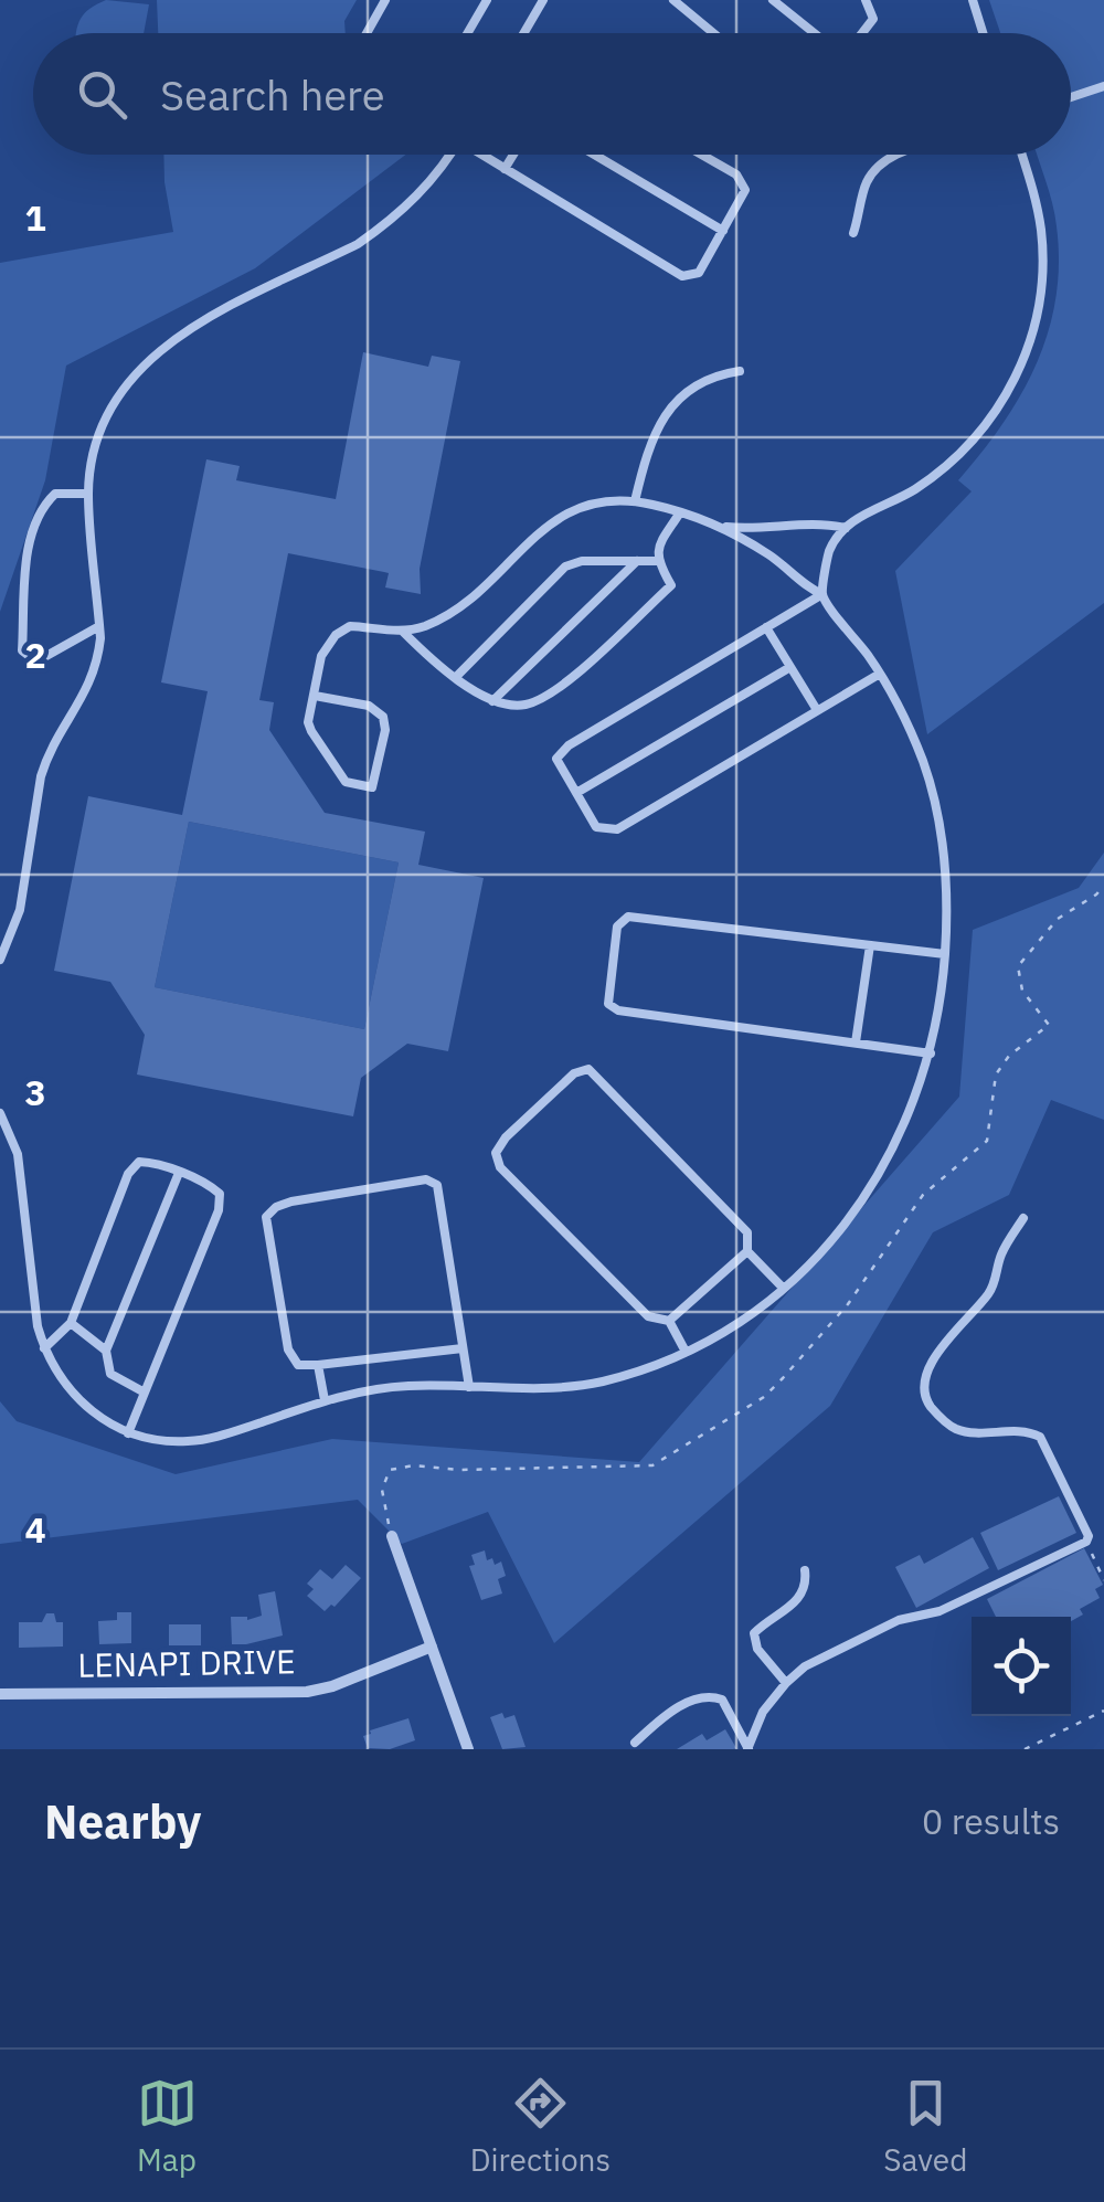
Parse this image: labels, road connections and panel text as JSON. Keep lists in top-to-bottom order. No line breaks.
{"streets":{"street":["LENAPI DRIVE"]},"page":{"search":"Search here","heading":["Nearby","0 results"],"nav":["Map","Directions","Saved"]},"grid":{"rows":["1","2","3","4"]}}
